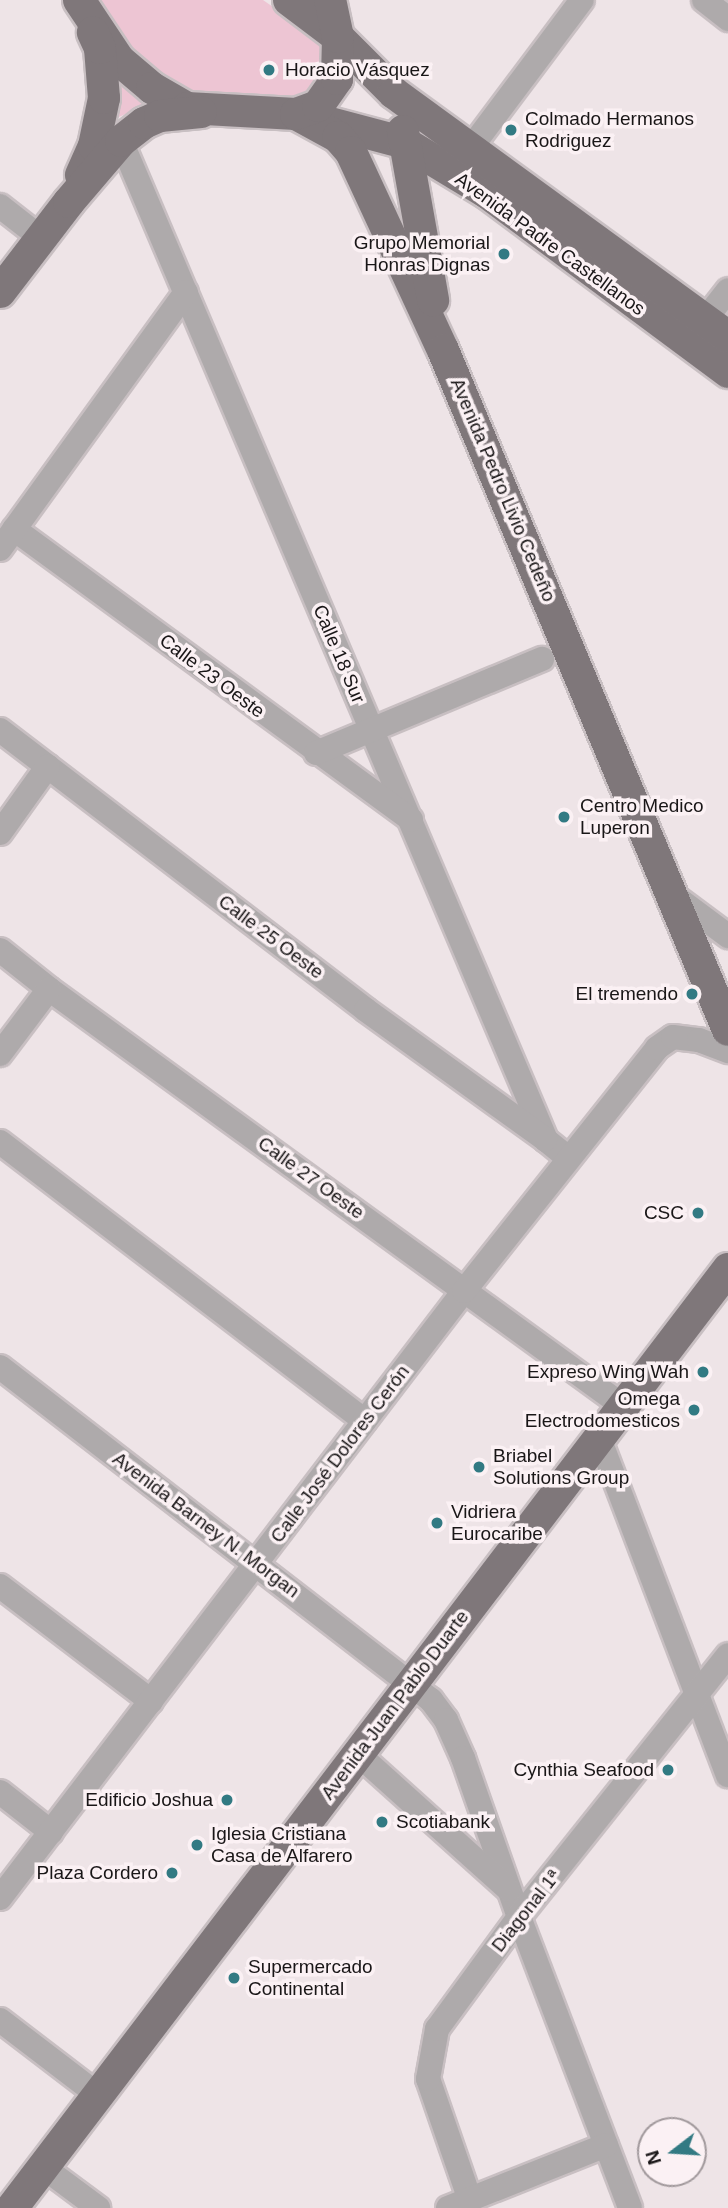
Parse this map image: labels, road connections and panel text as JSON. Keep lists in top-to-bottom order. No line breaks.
{"streets":{"main road":["Avenida Padre Castellanos","Avenida Pedro Livio Cedeño","Avenida Juan Pablo Duarte"],"street":["Calle 18 Sur","Calle 23 Oeste","Calle 25 Oeste","Calle 27 Oeste","Calle José Dolores Cerón","Avenida Barney N. Morgan","Diagonal 1ª"]},"crossings":[["Avenida Padre Castellanos","Avenida Pedro Livio Cedeño"],["Calle 18 Sur","Calle 23 Oeste"],["Calle 18 Sur","Calle 25 Oeste"],["Calle 18 Sur","Calle José Dolores Cerón"],["Calle 27 Oeste","Calle José Dolores Cerón"],["Calle 27 Oeste","Avenida Juan Pablo Duarte"],["Calle José Dolores Cerón","Avenida Barney N. Morgan"],["Avenida Barney N. Morgan","Avenida Juan Pablo Duarte"],["Avenida Barney N. Morgan","Diagonal 1ª"]],"places":["Horacio Vásquez","Colmado Hermanos Rodriguez","Grupo Memorial Honras Dignas","Centro Medico Luperon","El tremendo","CSC","Expreso Wing Wah","Omega Electrodomesticos","Briabel Solutions Group","Vidriera Eurocaribe","Cynthia Seafood","Edificio Joshua","Scotiabank","Iglesia Cristiana Casa de Alfarero","Plaza Cordero","Supermercado Continental"],"north":"left"}
